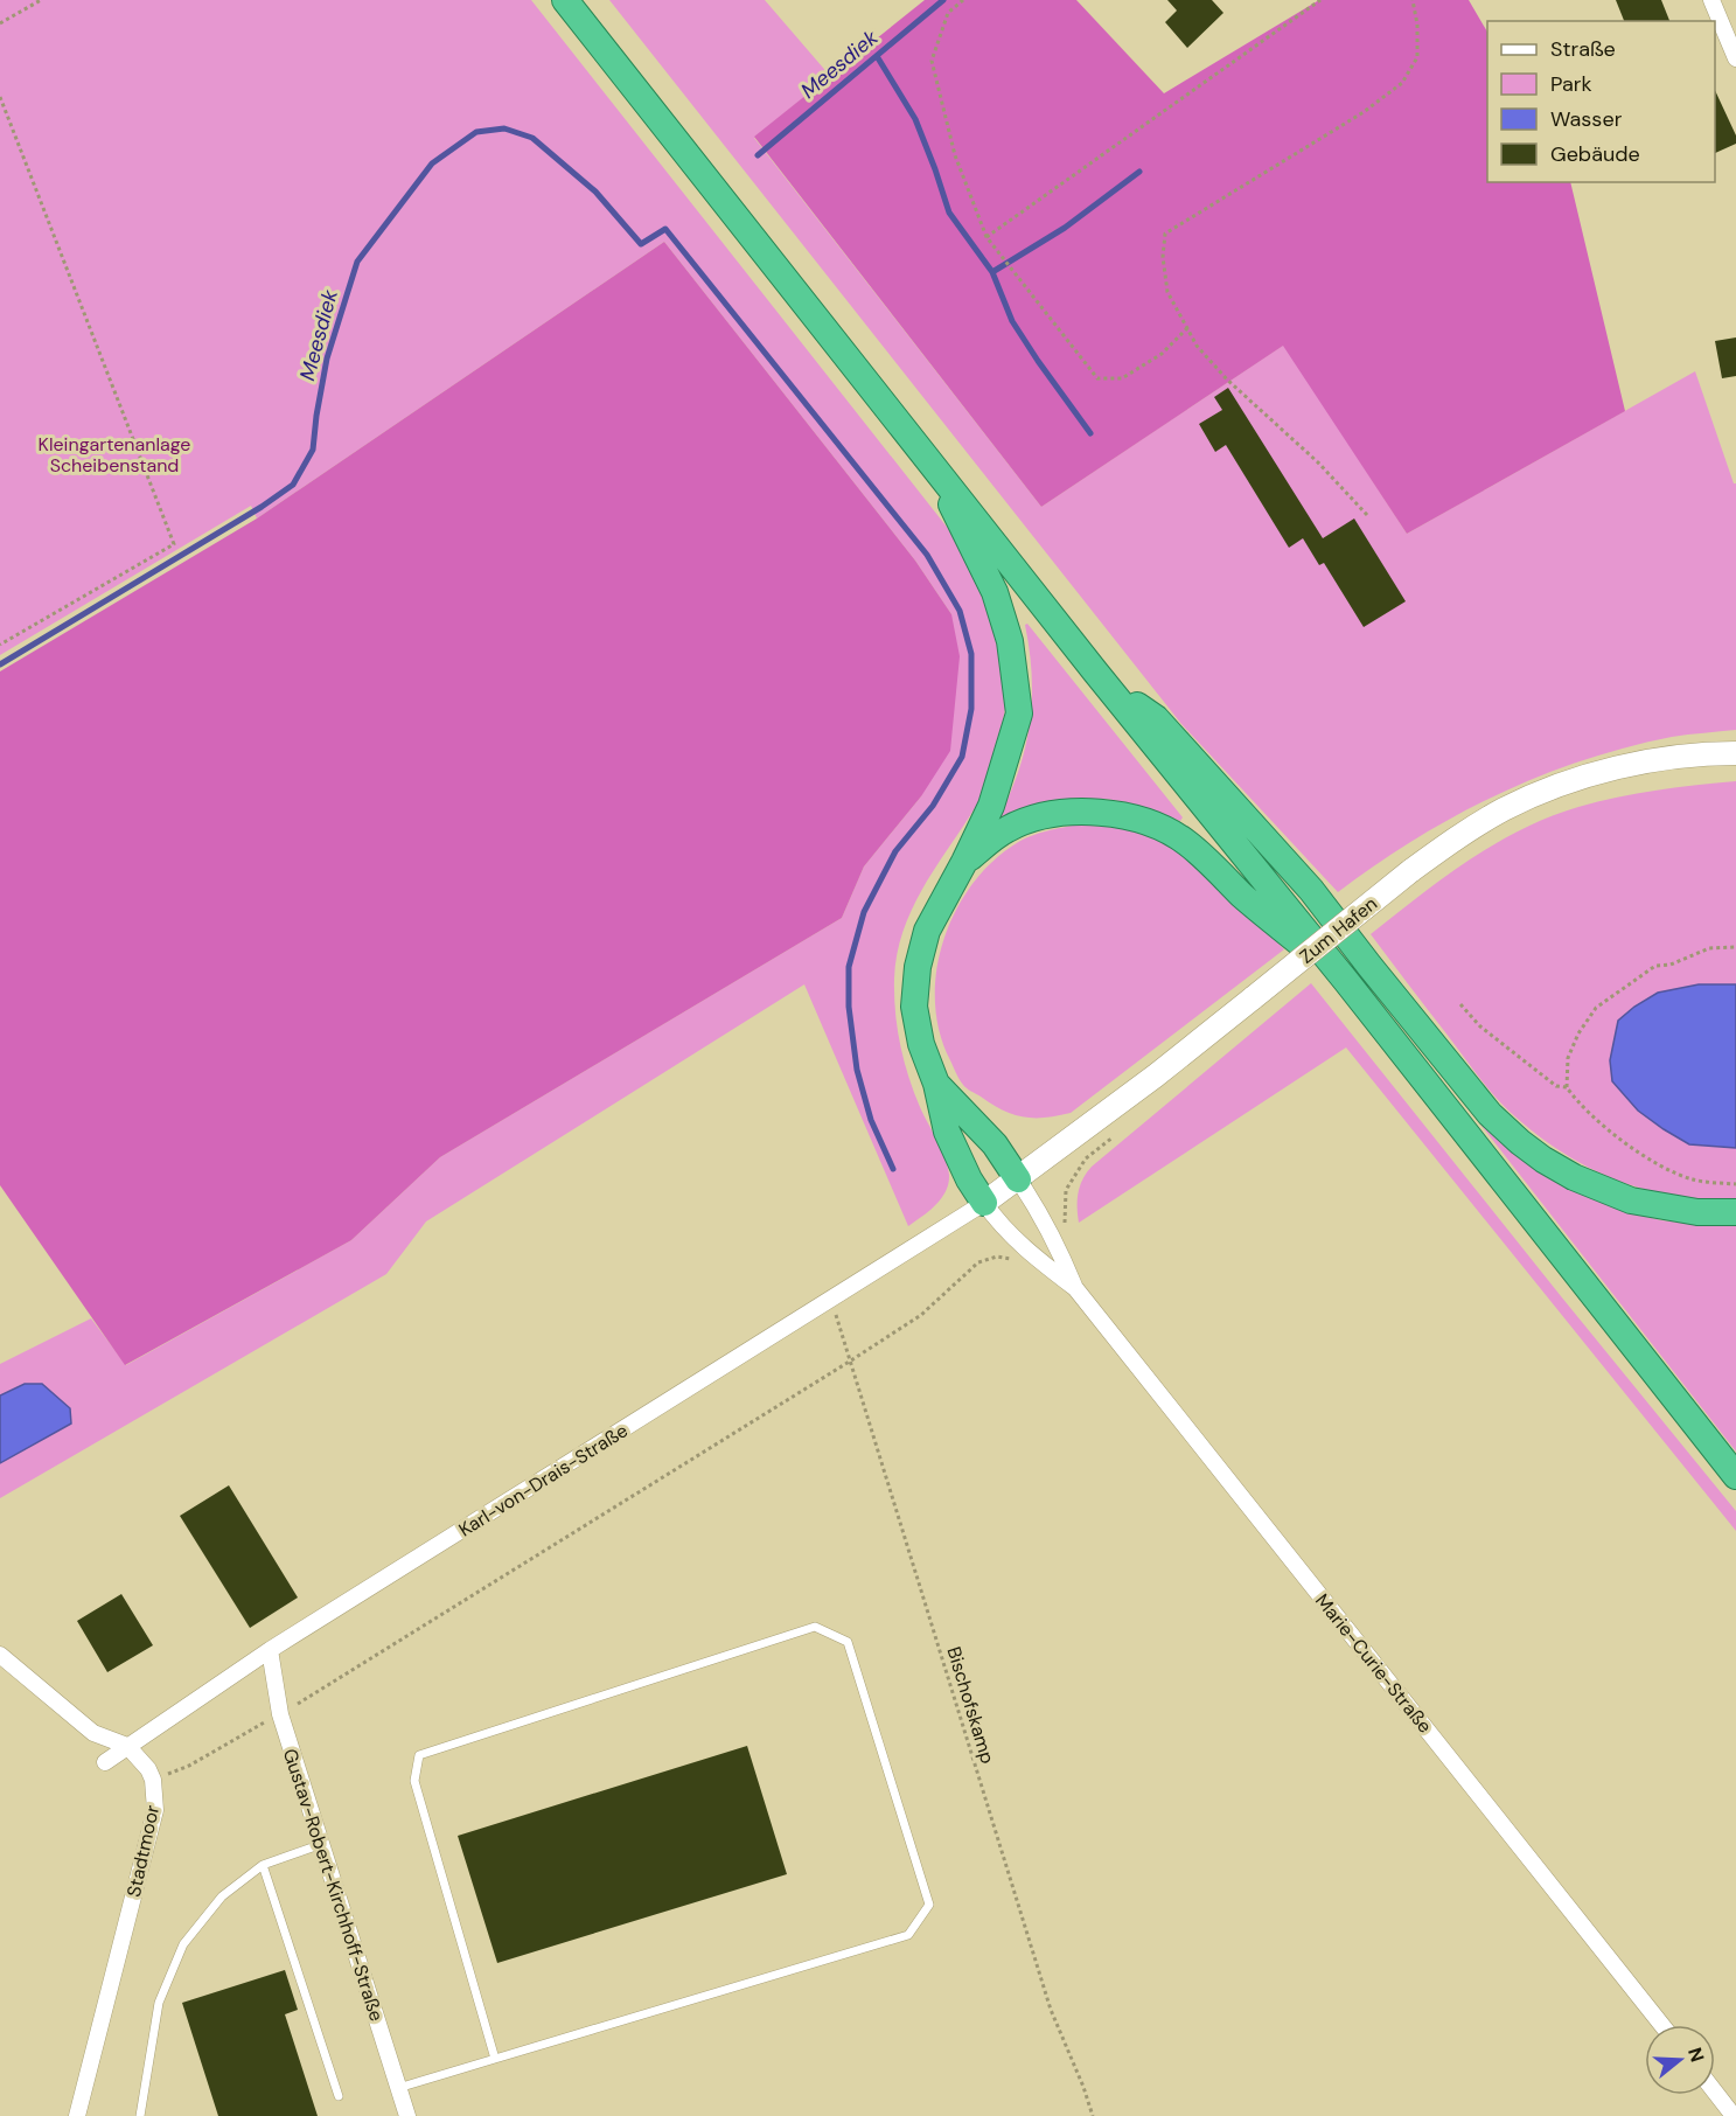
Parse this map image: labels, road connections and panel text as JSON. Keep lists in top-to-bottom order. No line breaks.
{"streets":{"main road":["Zum Hafen"],"street":["Karl-von-Drais-Straße","Marie-Curie-Straße","Stadtmoor","Gustav-Robert-Kirchhoff-Straße"],"path":["Bischofskamp"]},"crossings":[["Zum Hafen","Karl-von-Drais-Straße"],["Zum Hafen","Marie-Curie-Straße"],["Karl-von-Drais-Straße","Marie-Curie-Straße"],["Karl-von-Drais-Straße","Bischofskamp"],["Karl-von-Drais-Straße","Stadtmoor"],["Karl-von-Drais-Straße","Gustav-Robert-Kirchhoff-Straße"]],"water":["Meesdiek"],"parks":["Kleingartenanlage Scheibenstand"],"legend":["Straße","Park","Wasser","Gebäude"],"north":"right"}
